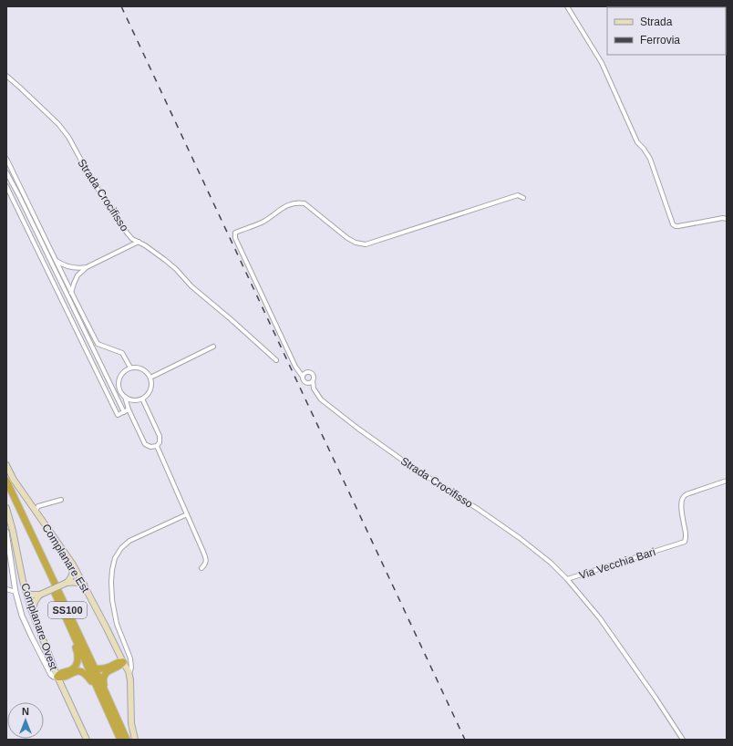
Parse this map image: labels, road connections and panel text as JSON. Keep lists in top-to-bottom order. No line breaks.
{"streets":{"highway":["SS100"],"main road":["Complanare Est","Complanare Ovest"],"street":["Strada Crocifisso","Via Vecchia Bari"]},"crossings":[["Strada Crocifisso","Via Vecchia Bari"],["Complanare Est","SS100"],["SS100","Complanare Ovest"]],"legend":["Strada","Ferrovia"],"north":"top"}
